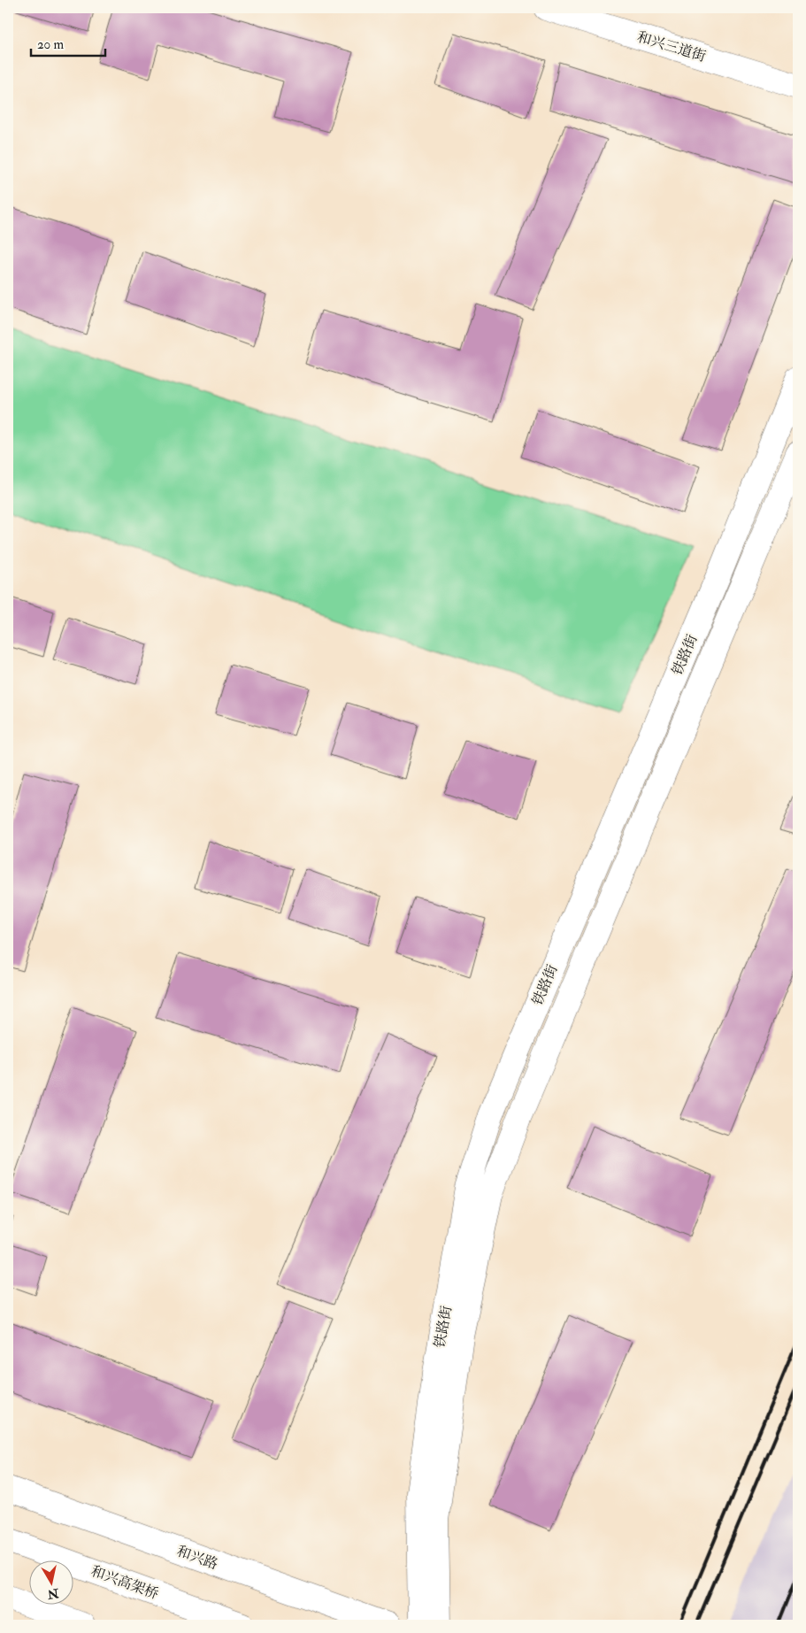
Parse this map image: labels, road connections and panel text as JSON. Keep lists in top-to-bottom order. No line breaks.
{"streets":{"main road":["和兴三道街","铁路街","和兴路","和兴高架桥"]},"scale_bar":"20 m","north":"bottom"}
